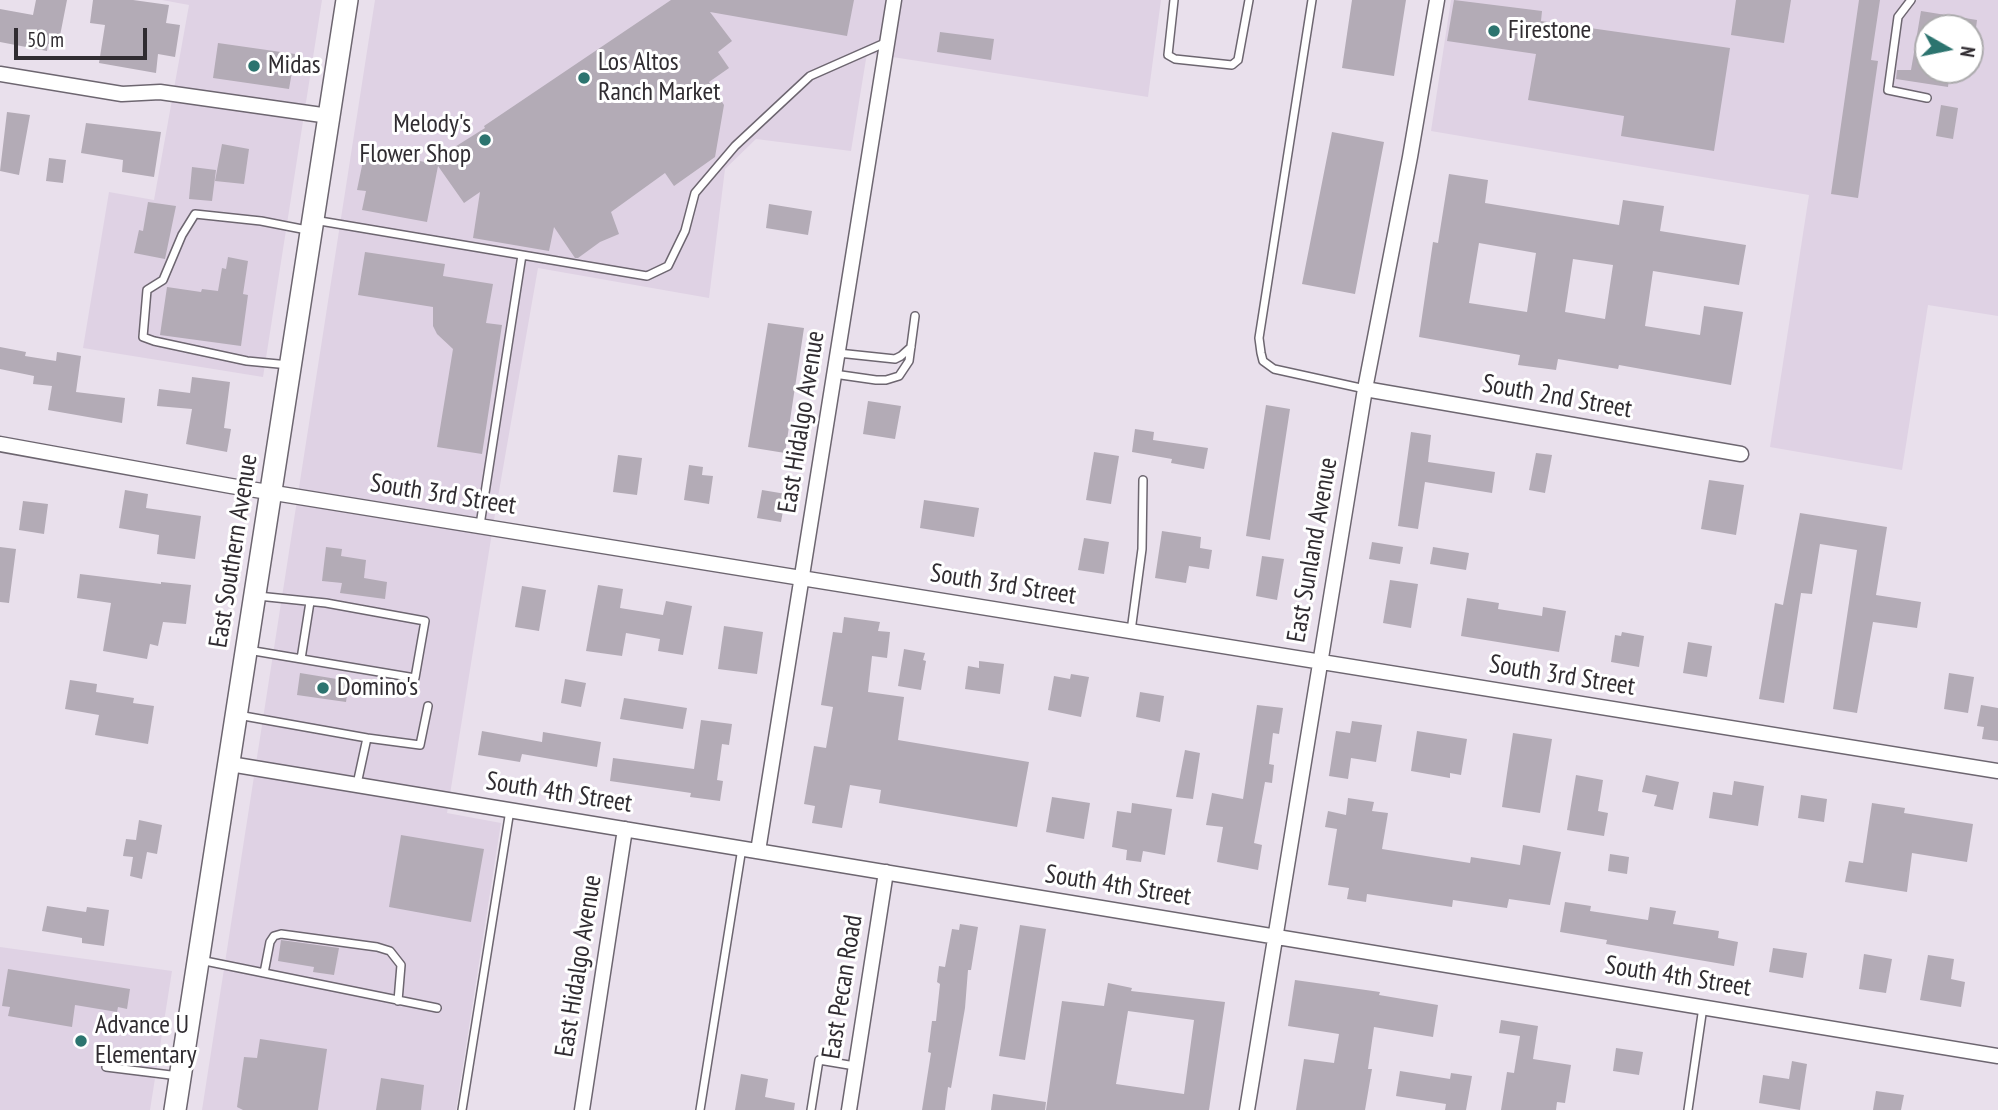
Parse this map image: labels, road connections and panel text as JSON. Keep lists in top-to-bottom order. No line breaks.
{"streets":{"main road":["East Southern Avenue"],"street":["South 2nd Street","East Hidalgo Avenue","South 3rd Street","East Sunland Avenue","South 4th Street","East Pecan Road"]},"crossings":[["South 2nd Street","East Sunland Avenue"],["East Hidalgo Avenue","South 3rd Street"],["East Hidalgo Avenue","South 4th Street"],["South 3rd Street","East Sunland Avenue"],["South 3rd Street","East Southern Avenue"],["East Sunland Avenue","South 4th Street"],["East Southern Avenue","South 4th Street"],["South 4th Street","East Pecan Road"]],"places":["Firestone","Midas","Los Altos Ranch Market","Melody's Flower Shop","Domino's","Advance U Elementary"],"scale_bar":"50 m","north":"right"}
